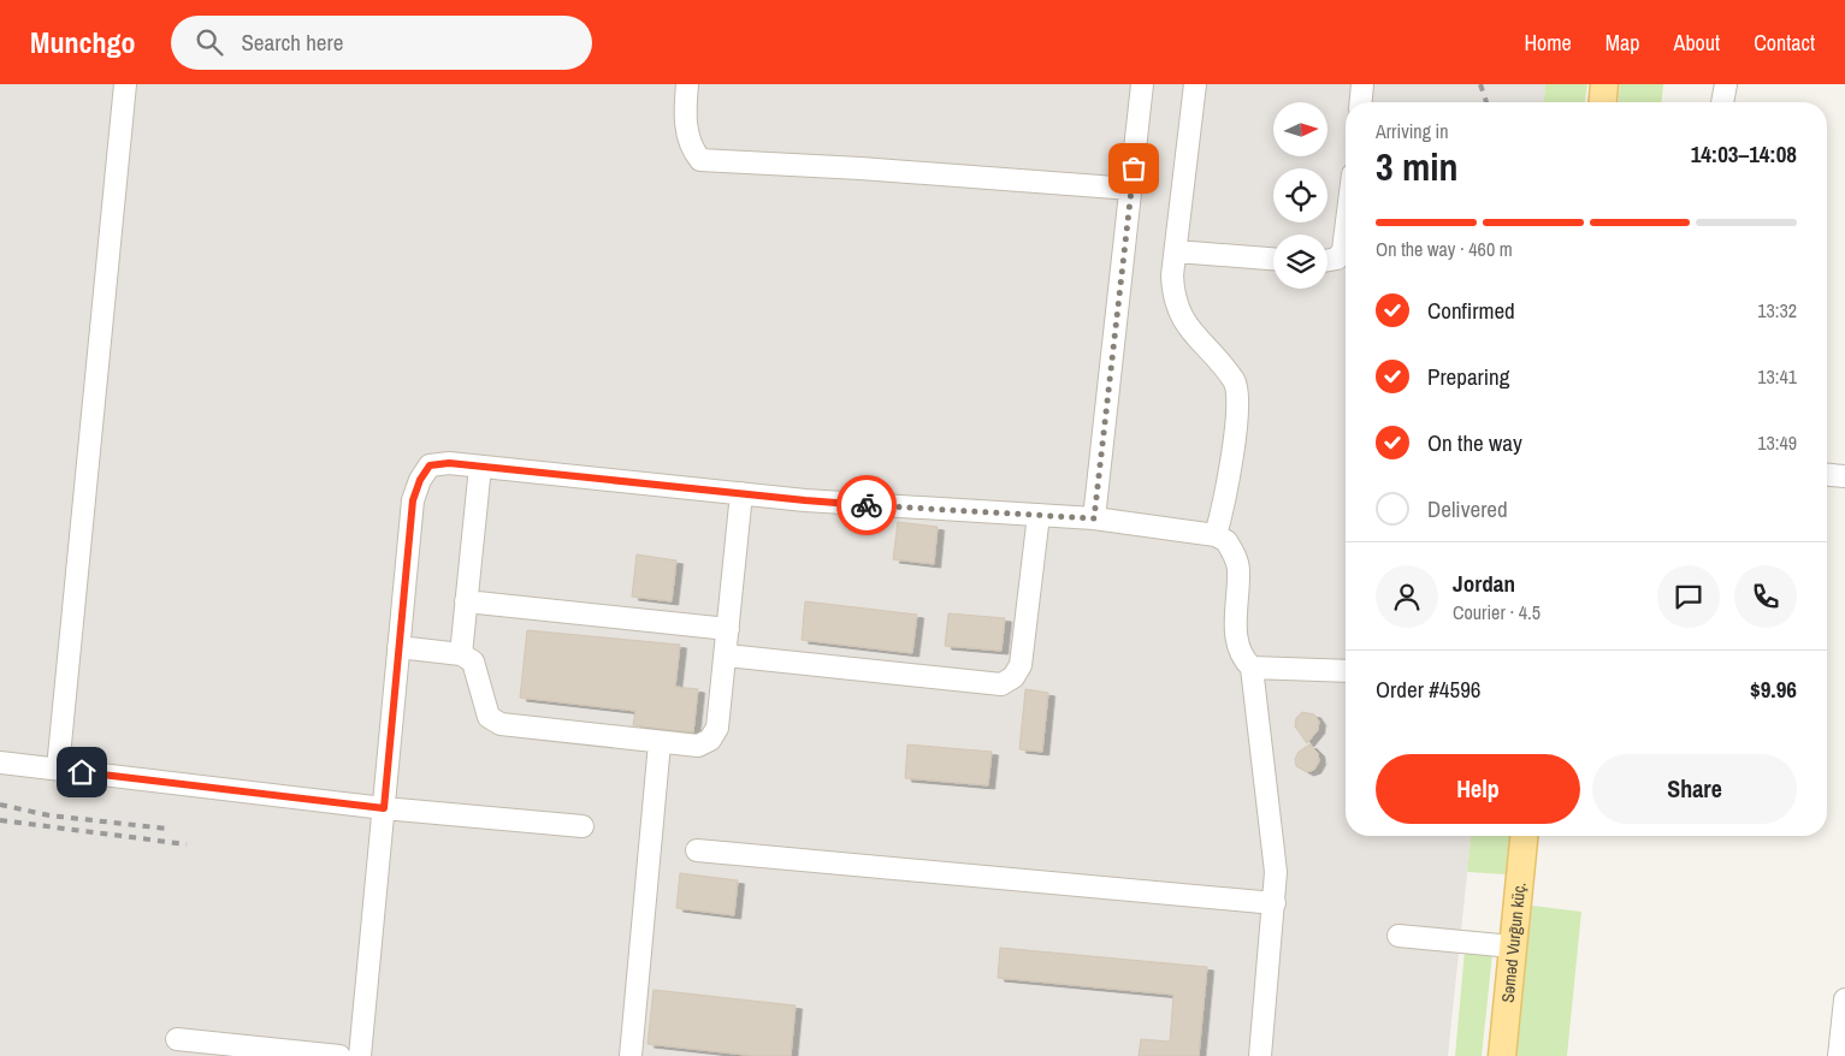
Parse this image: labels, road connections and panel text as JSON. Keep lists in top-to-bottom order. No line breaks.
{"streets":{"main road":["Səməd Vurğun küç."]},"north":"right","page":{"header":"Munchgo","search":"Search here","nav":["Home","Map","About","Contact"],"heading":["3 min","Arriving in","14:03–14:08"],"panel":["Jordan","Courier · 4.5","Order #4596","$9.96"],"bar":"On the way · 460 m","list":[["Confirmed","13:32"],["Preparing","13:41"],["On the way","13:49"],"Delivered"],"buttons":["Help","Share"]}}
